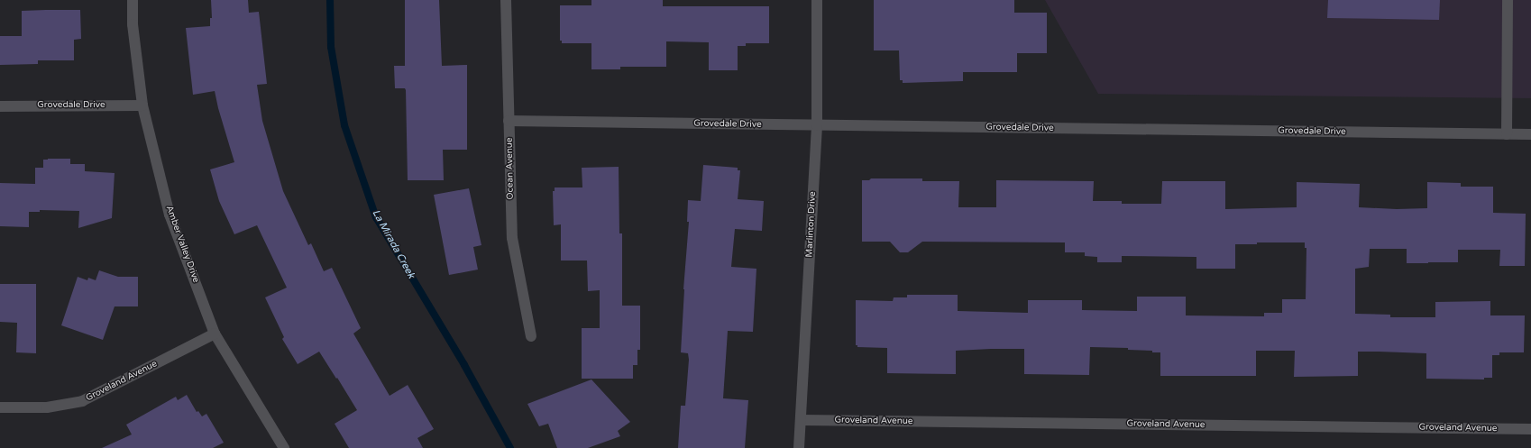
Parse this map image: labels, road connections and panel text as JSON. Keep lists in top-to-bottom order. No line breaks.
{"streets":{"street":["Grovedale Drive","Ocean Avenue","Marlinton Drive","Amber Valley Drive","Groveland Avenue"]},"crossings":[["Grovedale Drive","Ocean Avenue"],["Grovedale Drive","Marlinton Drive"],["Grovedale Drive","Amber Valley Drive"],["Marlinton Drive","Groveland Avenue"],["Amber Valley Drive","Groveland Avenue"]],"water":["La Mirada Creek"]}
